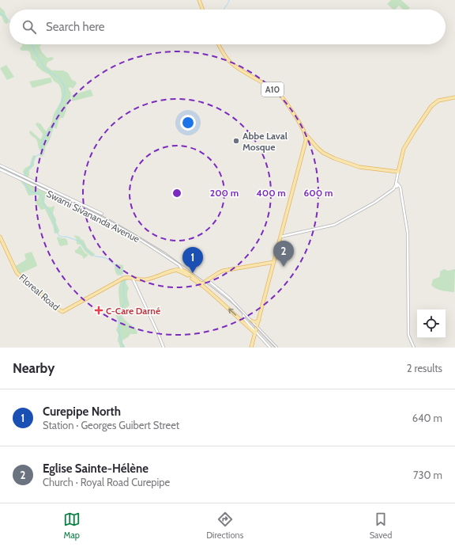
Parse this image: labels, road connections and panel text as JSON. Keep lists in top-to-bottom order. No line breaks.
{"streets":{"main road":["A10","Floreal Road"],"street":["Swami Sivananda Avenue"]},"places":{"other":["Abbe Laval Mosque"],"health":["C-Care Darné"]},"page":{"search":"Search here","pins":["2","1"],"heading":["Nearby","2 results"],"list":[{"mark":"1","name":"Curepipe North","note":"Station · Georges Guibert Street","value":"640 m"},{"mark":"2","name":"Eglise Sainte-Hélène","note":"Church · Royal Road Curepipe","value":"730 m"}],"nav":["Map","Directions","Saved"]},"rings":["200 m","400 m","600 m"]}
